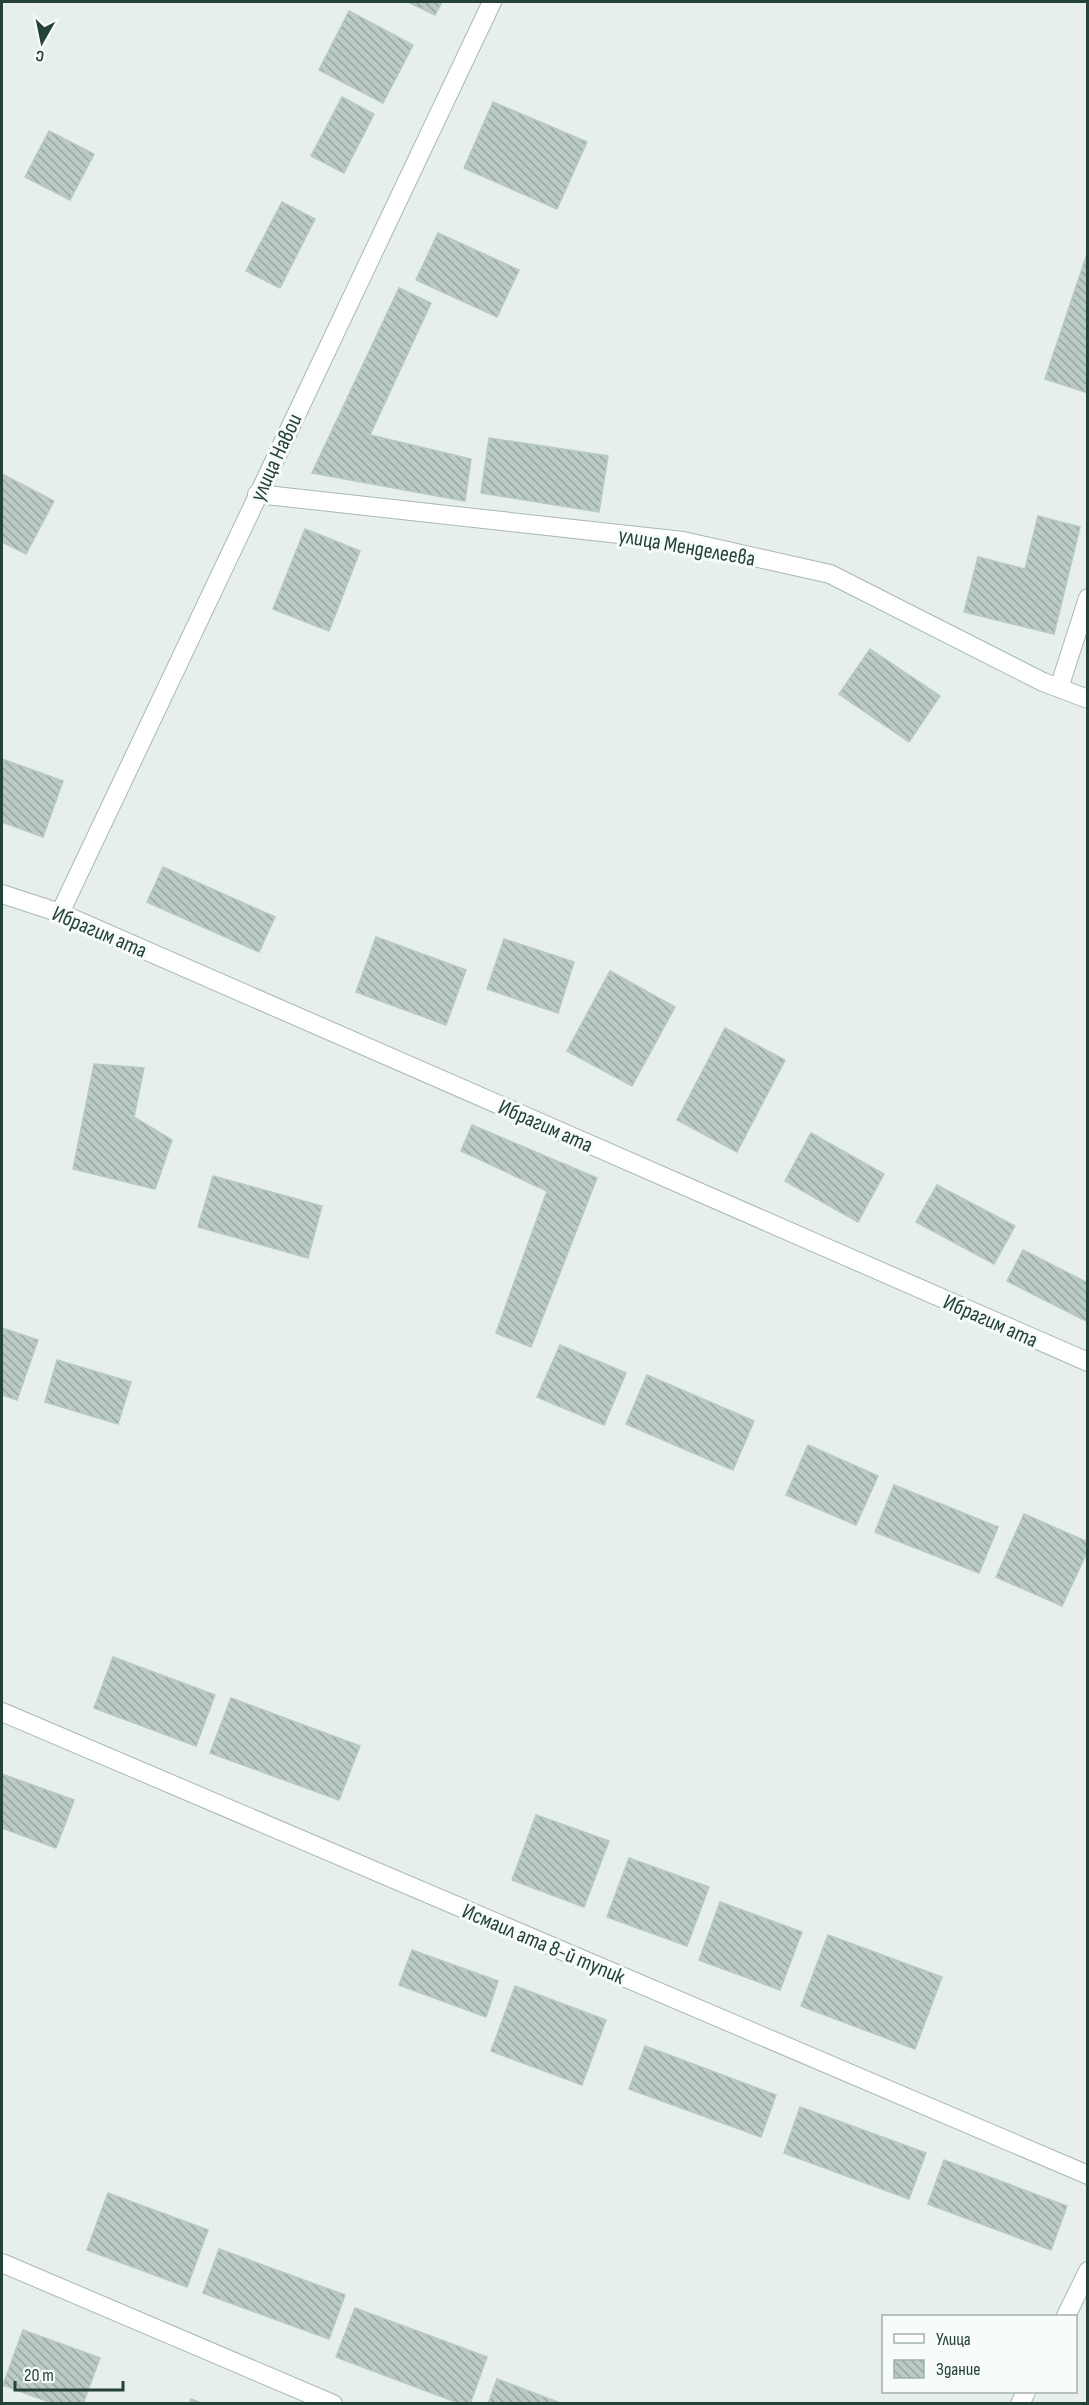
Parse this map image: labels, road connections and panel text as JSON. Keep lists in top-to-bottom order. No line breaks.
{"streets":{"street":["улица Навои","улица Менделеева","Ибрагим ата","Исмаил ата 8-й тупик"]},"crossings":[["улица Навои","улица Менделеева"],["улица Навои","Ибрагим ата"]],"legend":["Улица","Здание"],"scale_bar":"20 m","north":"bottom"}
